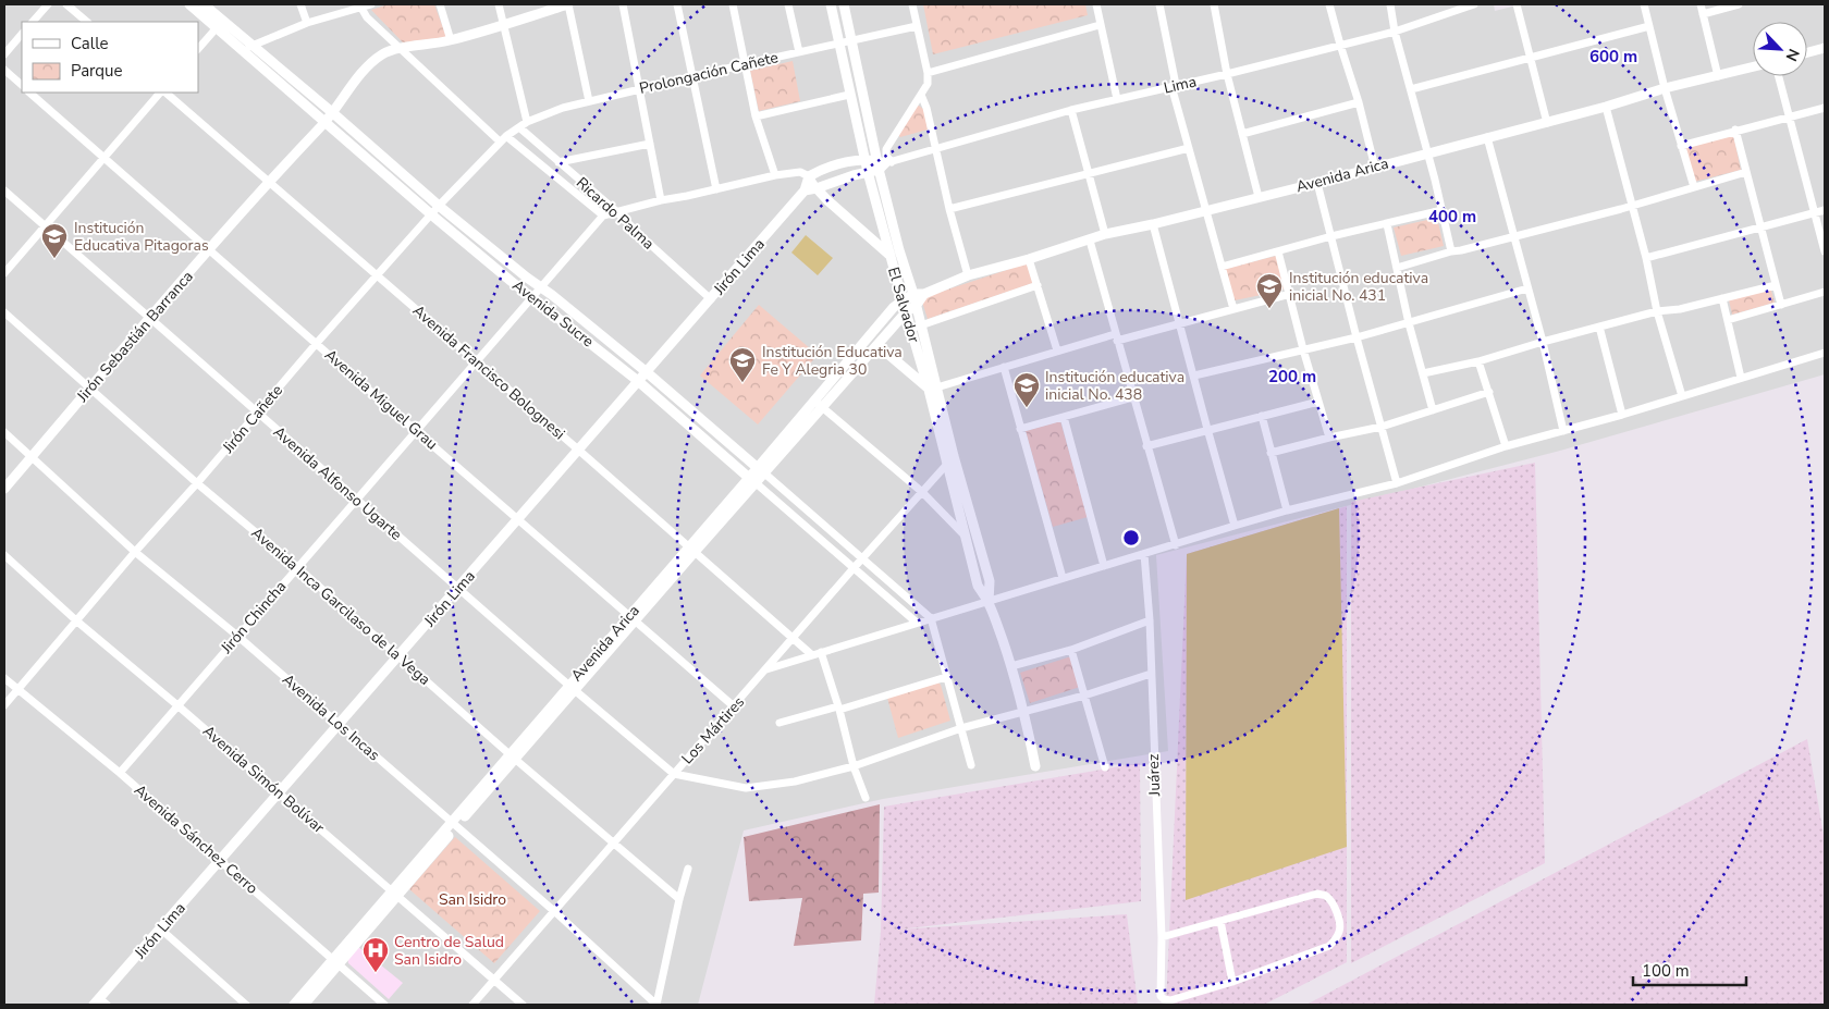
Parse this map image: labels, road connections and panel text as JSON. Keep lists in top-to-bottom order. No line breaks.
{"streets":{"street":["Prolongación Cañete","Lima","Avenida Arica","Ricardo Palma","Jirón Lima","El Salvador","Avenida Sucre","Jirón Sebastián Barranca","Avenida Francisco Bolognesi","Avenida Miguel Grau","Jirón Cañete","Avenida Alfonso Ugarte","Avenida Inca Garcilaso de la Vega","Jirón Chincha","Avenida Los Incas","Los Mártires","Juárez","Avenida Simón Bolívar","Avenida Sánchez Cerro"]},"crossings":[["Prolongación Cañete","Ricardo Palma"],["Prolongación Cañete","El Salvador"],["Prolongación Cañete","Jirón Cañete"],["Lima","El Salvador"],["Avenida Arica","El Salvador"],["Avenida Arica","Avenida Sucre"],["Avenida Arica","Avenida Francisco Bolognesi"],["Avenida Arica","Avenida Miguel Grau"],["Avenida Arica","Avenida Alfonso Ugarte"],["Avenida Arica","Avenida Inca Garcilaso de la Vega"],["Avenida Arica","Avenida Los Incas"],["Avenida Arica","Avenida Simón Bolívar"],["Avenida Arica","Avenida Sánchez Cerro"],["Ricardo Palma","Jirón Lima"],["Ricardo Palma","Jirón Sebastián Barranca"],["Ricardo Palma","Jirón Cañete"],["Ricardo Palma","Jirón Chincha"],["Jirón Lima","Avenida Sucre"],["Jirón Lima","Avenida Francisco Bolognesi"],["Jirón Lima","Avenida Miguel Grau"],["Jirón Lima","Avenida Alfonso Ugarte"],["Jirón Lima","Avenida Inca Garcilaso de la Vega"],["Jirón Lima","Avenida Los Incas"],["Jirón Lima","Avenida Simón Bolívar"],["Jirón Lima","Avenida Sánchez Cerro"],["El Salvador","Los Mártires"],["Avenida Sucre","Jirón Sebastián Barranca"],["Avenida Sucre","Jirón Cañete"],["Avenida Sucre","Jirón Chincha"],["Avenida Sucre","Los Mártires"],["Jirón Sebastián Barranca","Avenida Francisco Bolognesi"],["Jirón Sebastián Barranca","Avenida Miguel Grau"],["Jirón Sebastián Barranca","Avenida Alfonso Ugarte"],["Jirón Sebastián Barranca","Avenida Inca Garcilaso de la Vega"],["Jirón Sebastián Barranca","Avenida Los Incas"],["Avenida Francisco Bolognesi","Jirón Cañete"],["Avenida Francisco Bolognesi","Jirón Chincha"],["Avenida Francisco Bolognesi","Los Mártires"],["Avenida Miguel Grau","Jirón Cañete"],["Avenida Miguel Grau","Jirón Chincha"],["Avenida Miguel Grau","Los Mártires"],["Jirón Cañete","Avenida Alfonso Ugarte"],["Jirón Cañete","Avenida Inca Garcilaso de la Vega"],["Jirón Cañete","Avenida Los Incas"],["Jirón Cañete","Avenida Simón Bolívar"],["Jirón Cañete","Avenida Sánchez Cerro"],["Avenida Alfonso Ugarte","Jirón Chincha"],["Avenida Alfonso Ugarte","Los Mártires"],["Avenida Inca Garcilaso de la Vega","Jirón Chincha"],["Avenida Inca Garcilaso de la Vega","Los Mártires"],["Jirón Chincha","Avenida Los Incas"],["Jirón Chincha","Avenida Simón Bolívar"],["Jirón Chincha","Avenida Sánchez Cerro"],["Avenida Los Incas","Los Mártires"],["Los Mártires","Avenida Simón Bolívar"]],"parks":["San Isidro"],"places":{"school or university":["Institución Educativa Pitagoras","Institución educativa inicial No. 431","Institución Educativa Fe Y Alegria 30","Institución educativa inicial No. 438"],"hospital":["Centro de Salud San Isidro"]},"legend":["Calle","Parque"],"scale_bar":"100 m","north":"bottom right","rings":["600 m","400 m","200 m"]}
